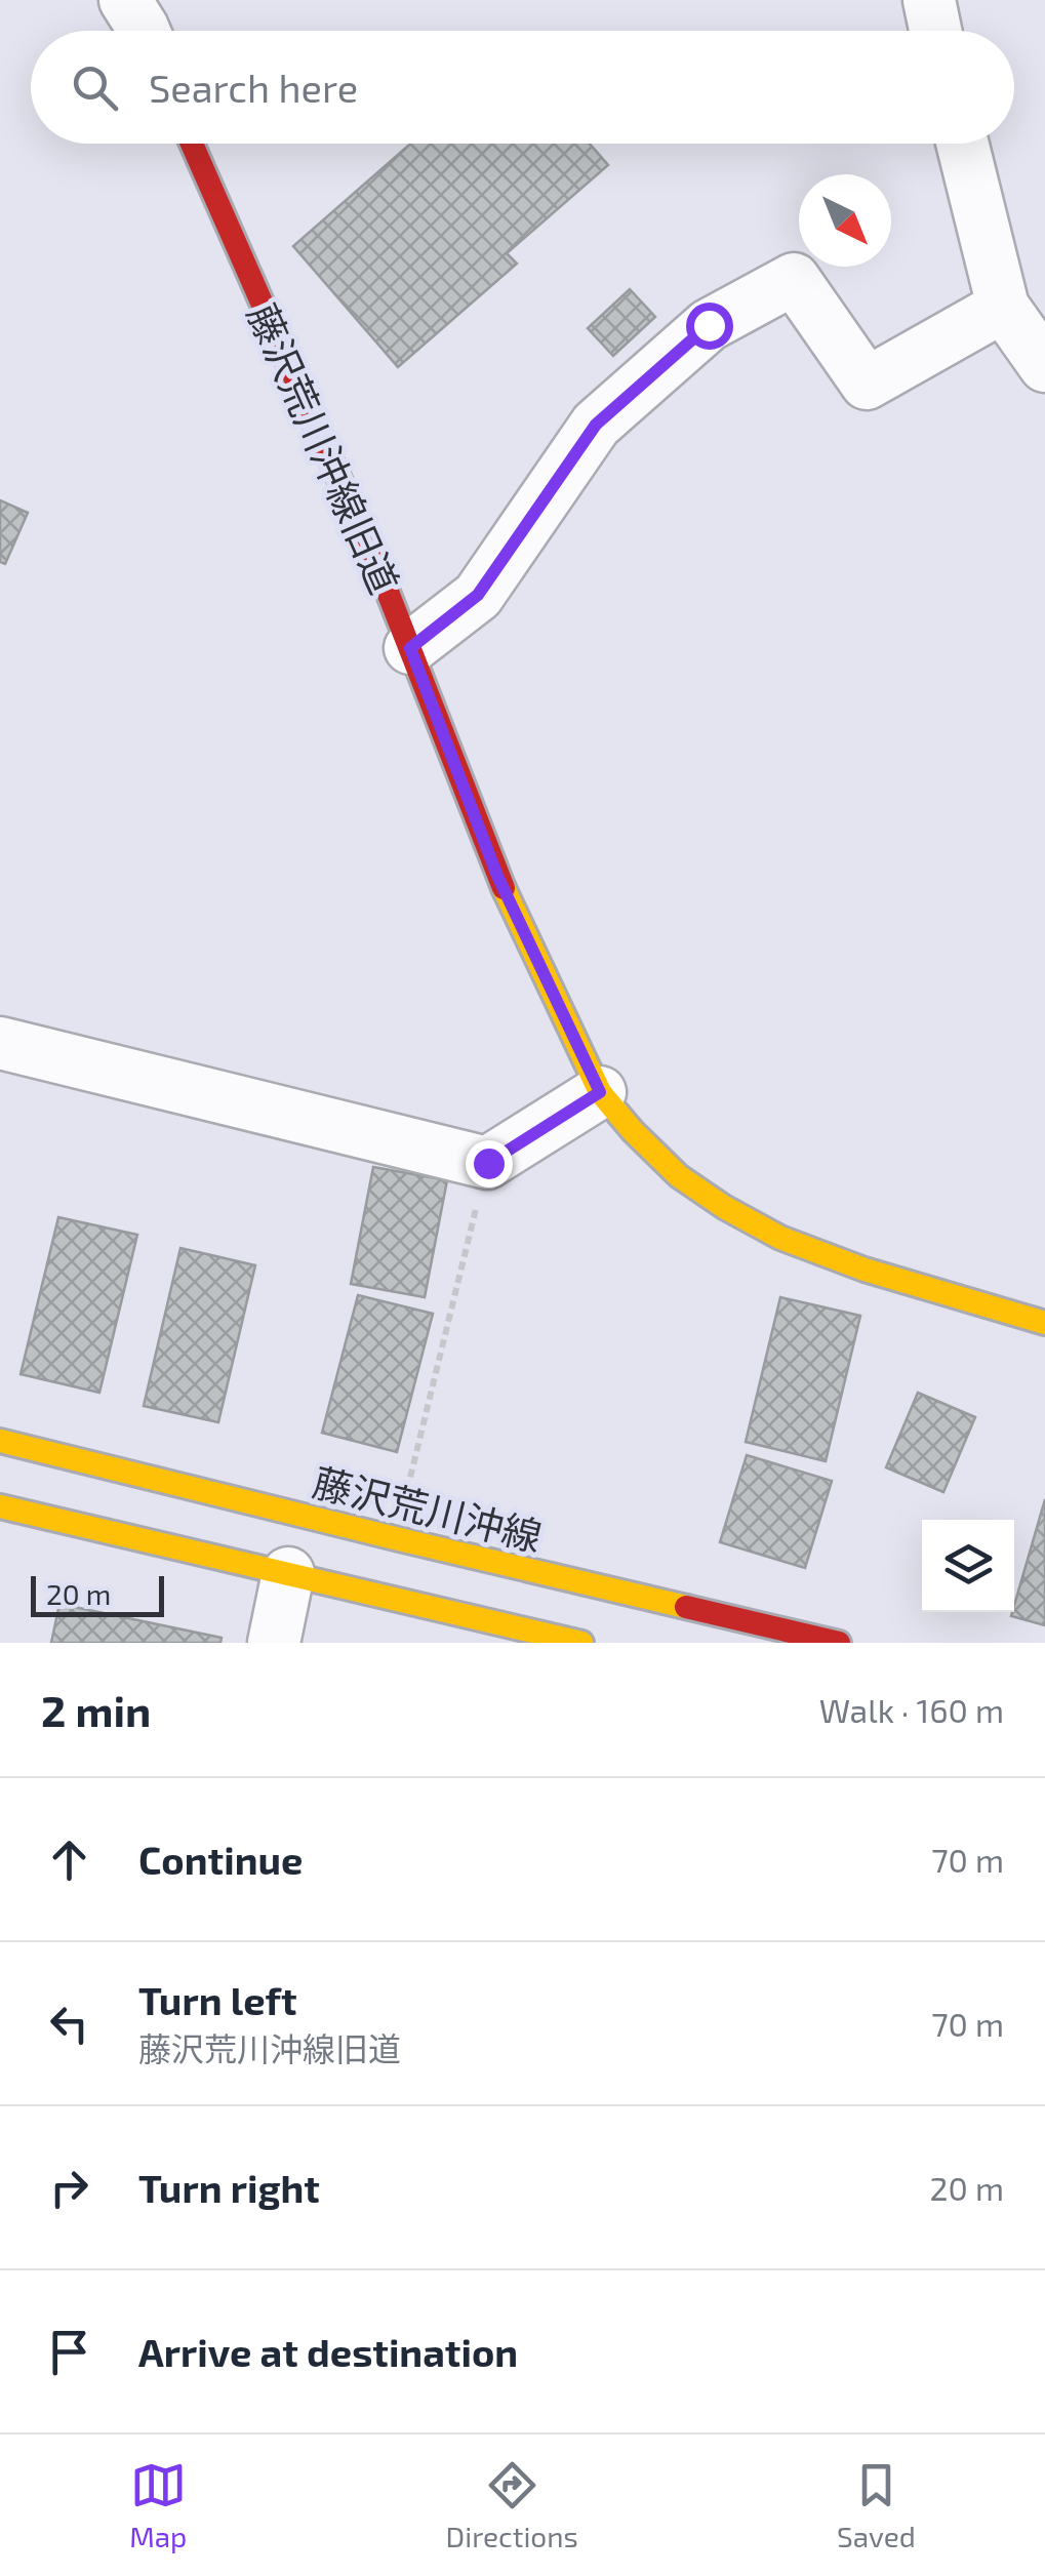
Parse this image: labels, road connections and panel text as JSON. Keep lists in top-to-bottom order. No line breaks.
{"streets":{"street":["藤沢荒川沖線旧道","藤沢荒川沖線"]},"scale_bar":"20 m","north":"bottom right","page":{"search":"Search here","scale":"20 m","heading":["2 min","Walk · 160 m"],"list":[["Continue","70 m"],["Turn left","藤沢荒川沖線旧道","70 m"],["Turn right","20 m"],"Arrive at destination"],"nav":["Map","Directions","Saved"]}}
